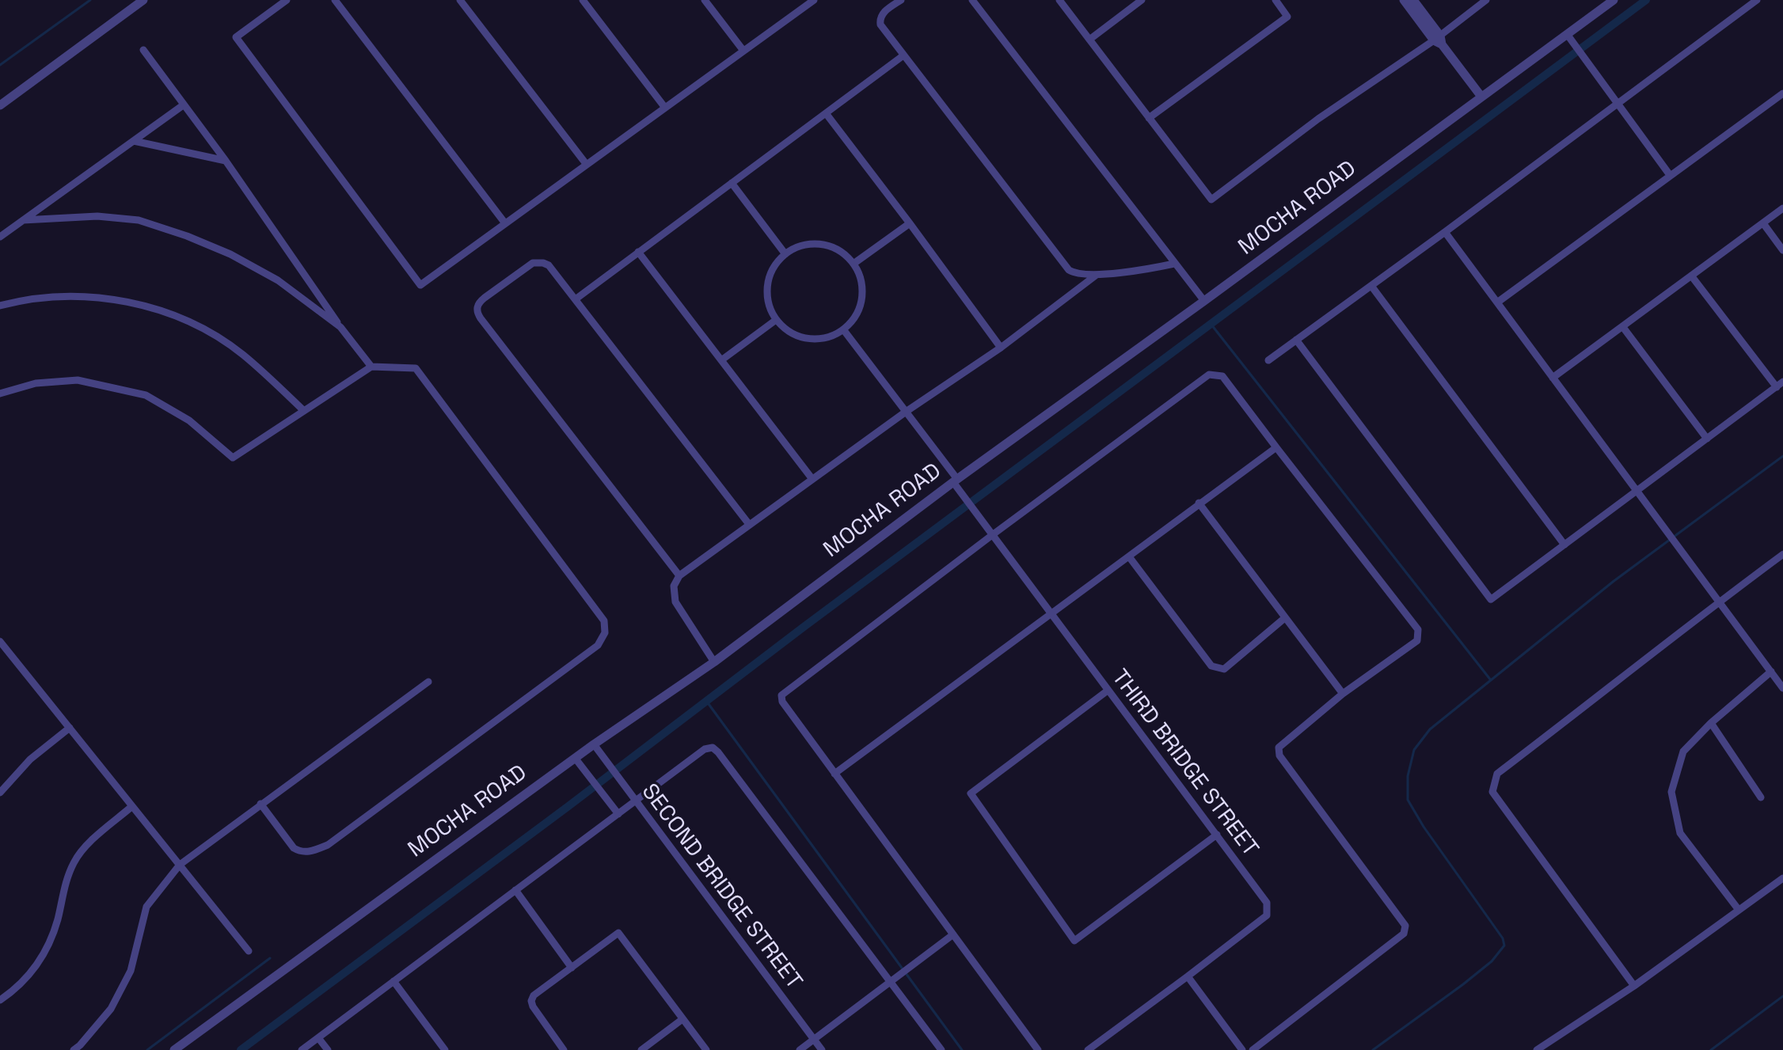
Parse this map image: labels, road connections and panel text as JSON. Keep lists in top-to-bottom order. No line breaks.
{"streets":{"street":["MOCHA ROAD","THIRD BRIDGE STREET","SECOND BRIDGE STREET"]},"crossings":[["MOCHA ROAD","THIRD BRIDGE STREET"],["MOCHA ROAD","SECOND BRIDGE STREET"]]}
